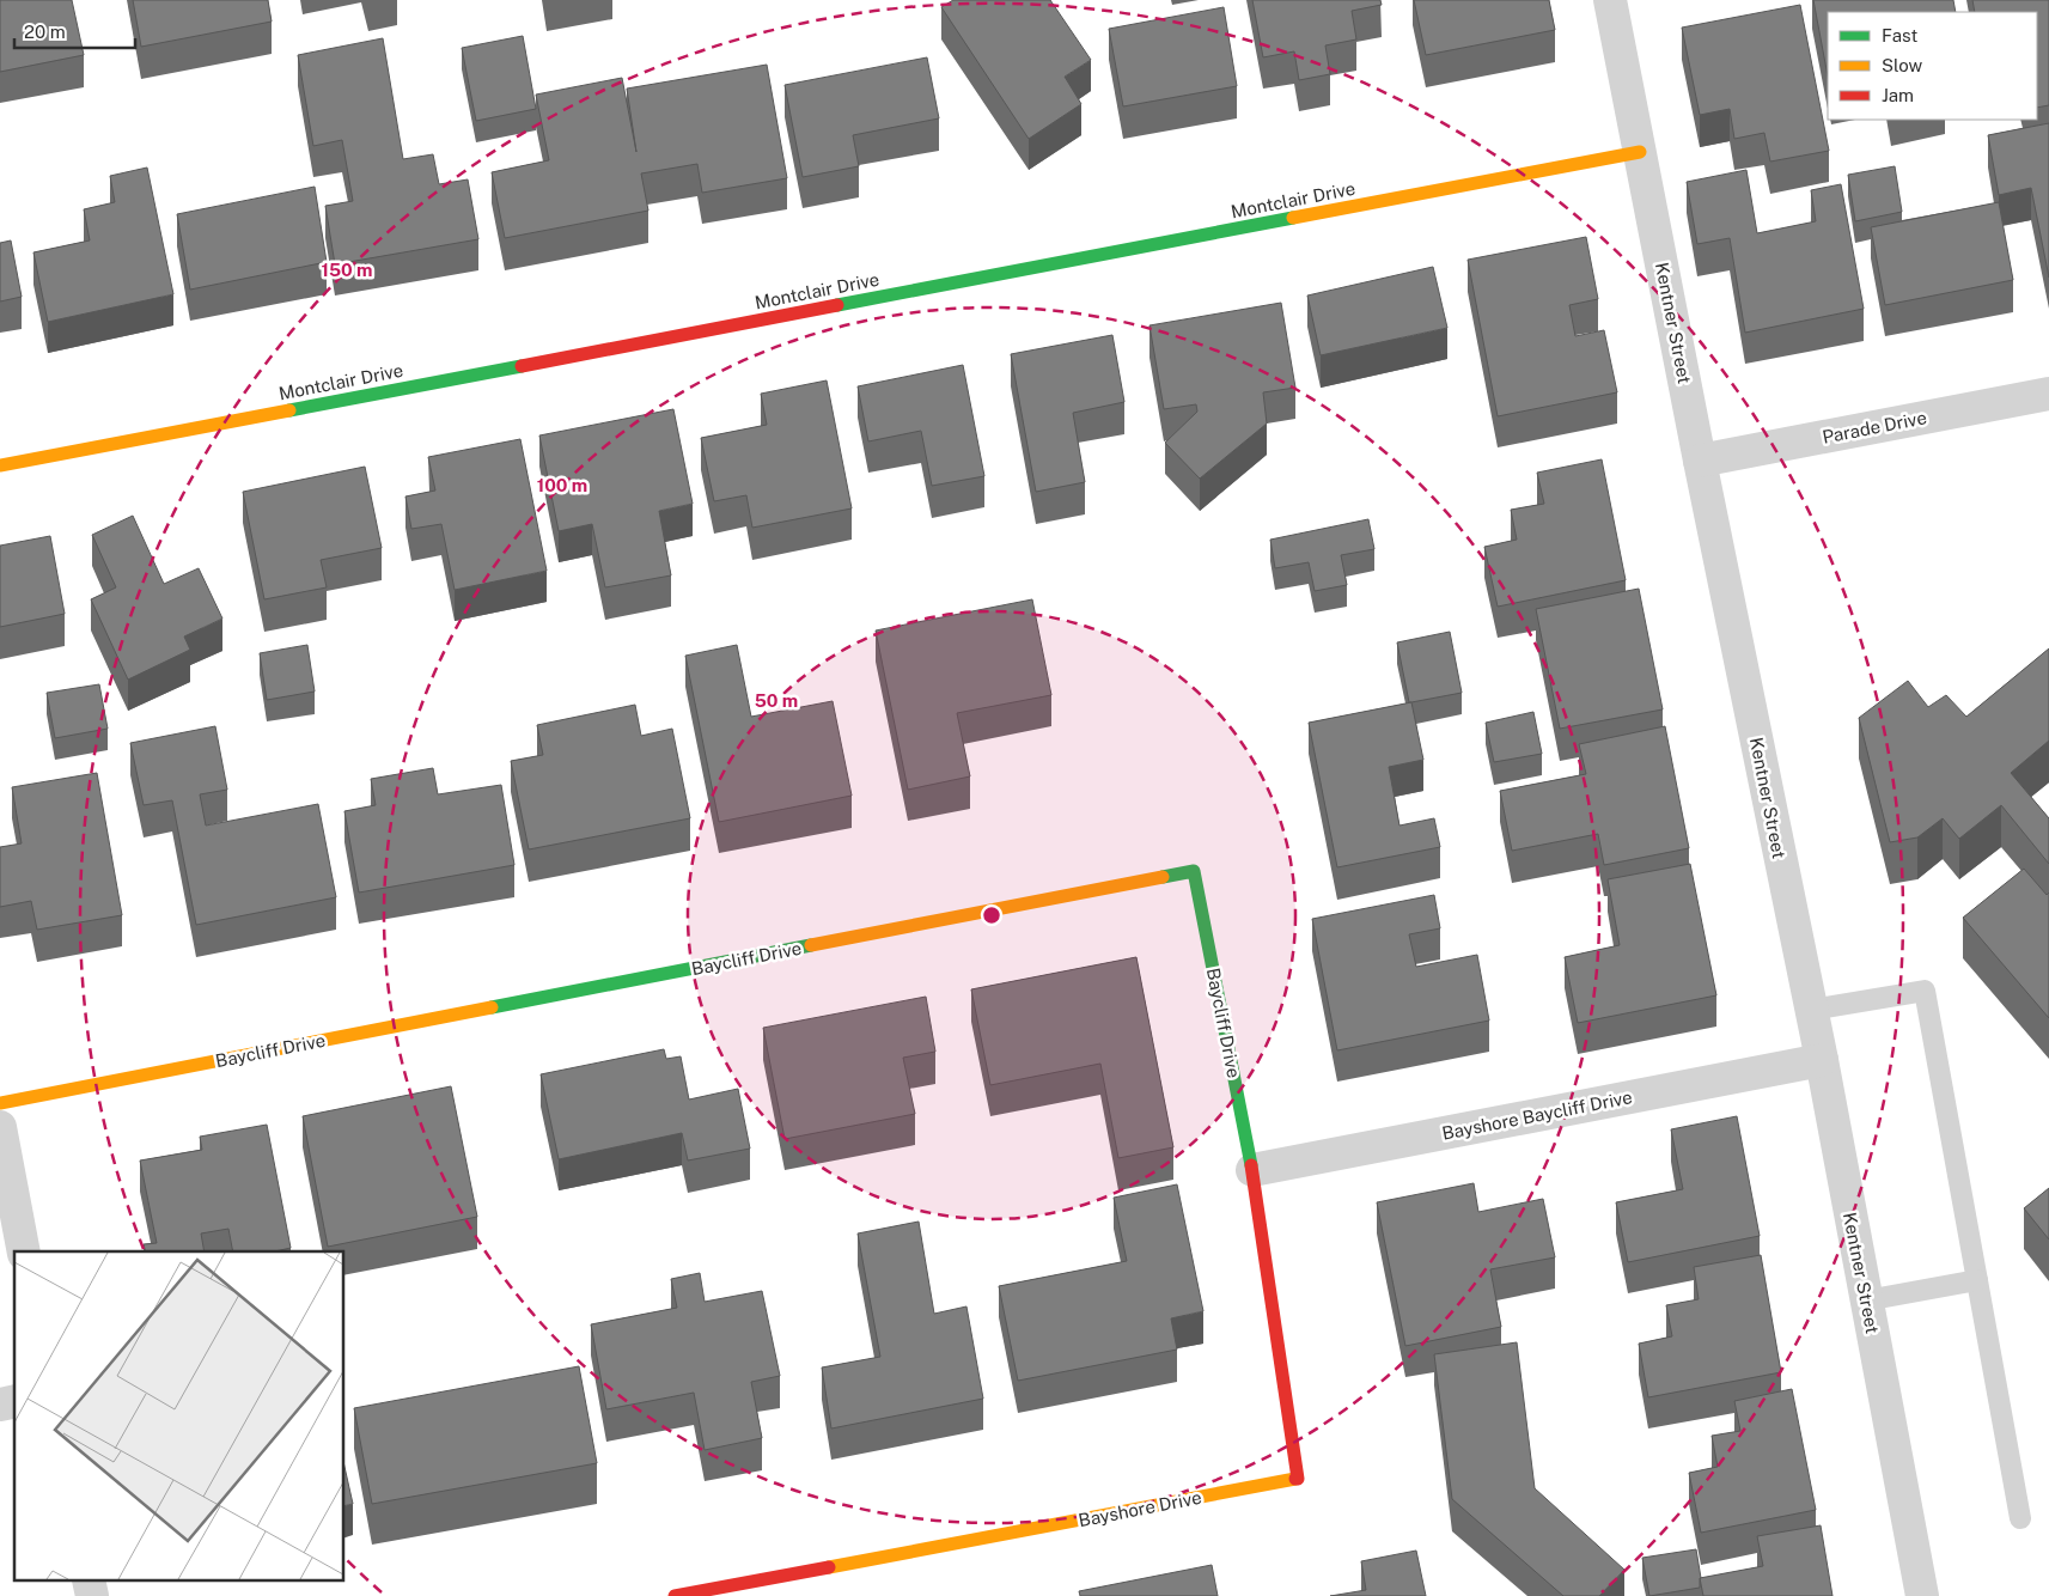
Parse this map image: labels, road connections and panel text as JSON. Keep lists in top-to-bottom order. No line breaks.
{"streets":{"street":["Montclair Drive","Kentner Street","Parade Drive","Baycliff Drive","Bayshore Baycliff Drive","Bayshore Drive"]},"crossings":[["Montclair Drive","Kentner Street"],["Kentner Street","Parade Drive"],["Kentner Street","Bayshore Baycliff Drive"],["Baycliff Drive","Bayshore Baycliff Drive"],["Baycliff Drive","Bayshore Drive"],["Bayshore Baycliff Drive","Bayshore Drive"]],"legend":["Fast","Slow","Jam"],"scale_bar":"20 m","rings":["150 m","100 m","50 m"]}
